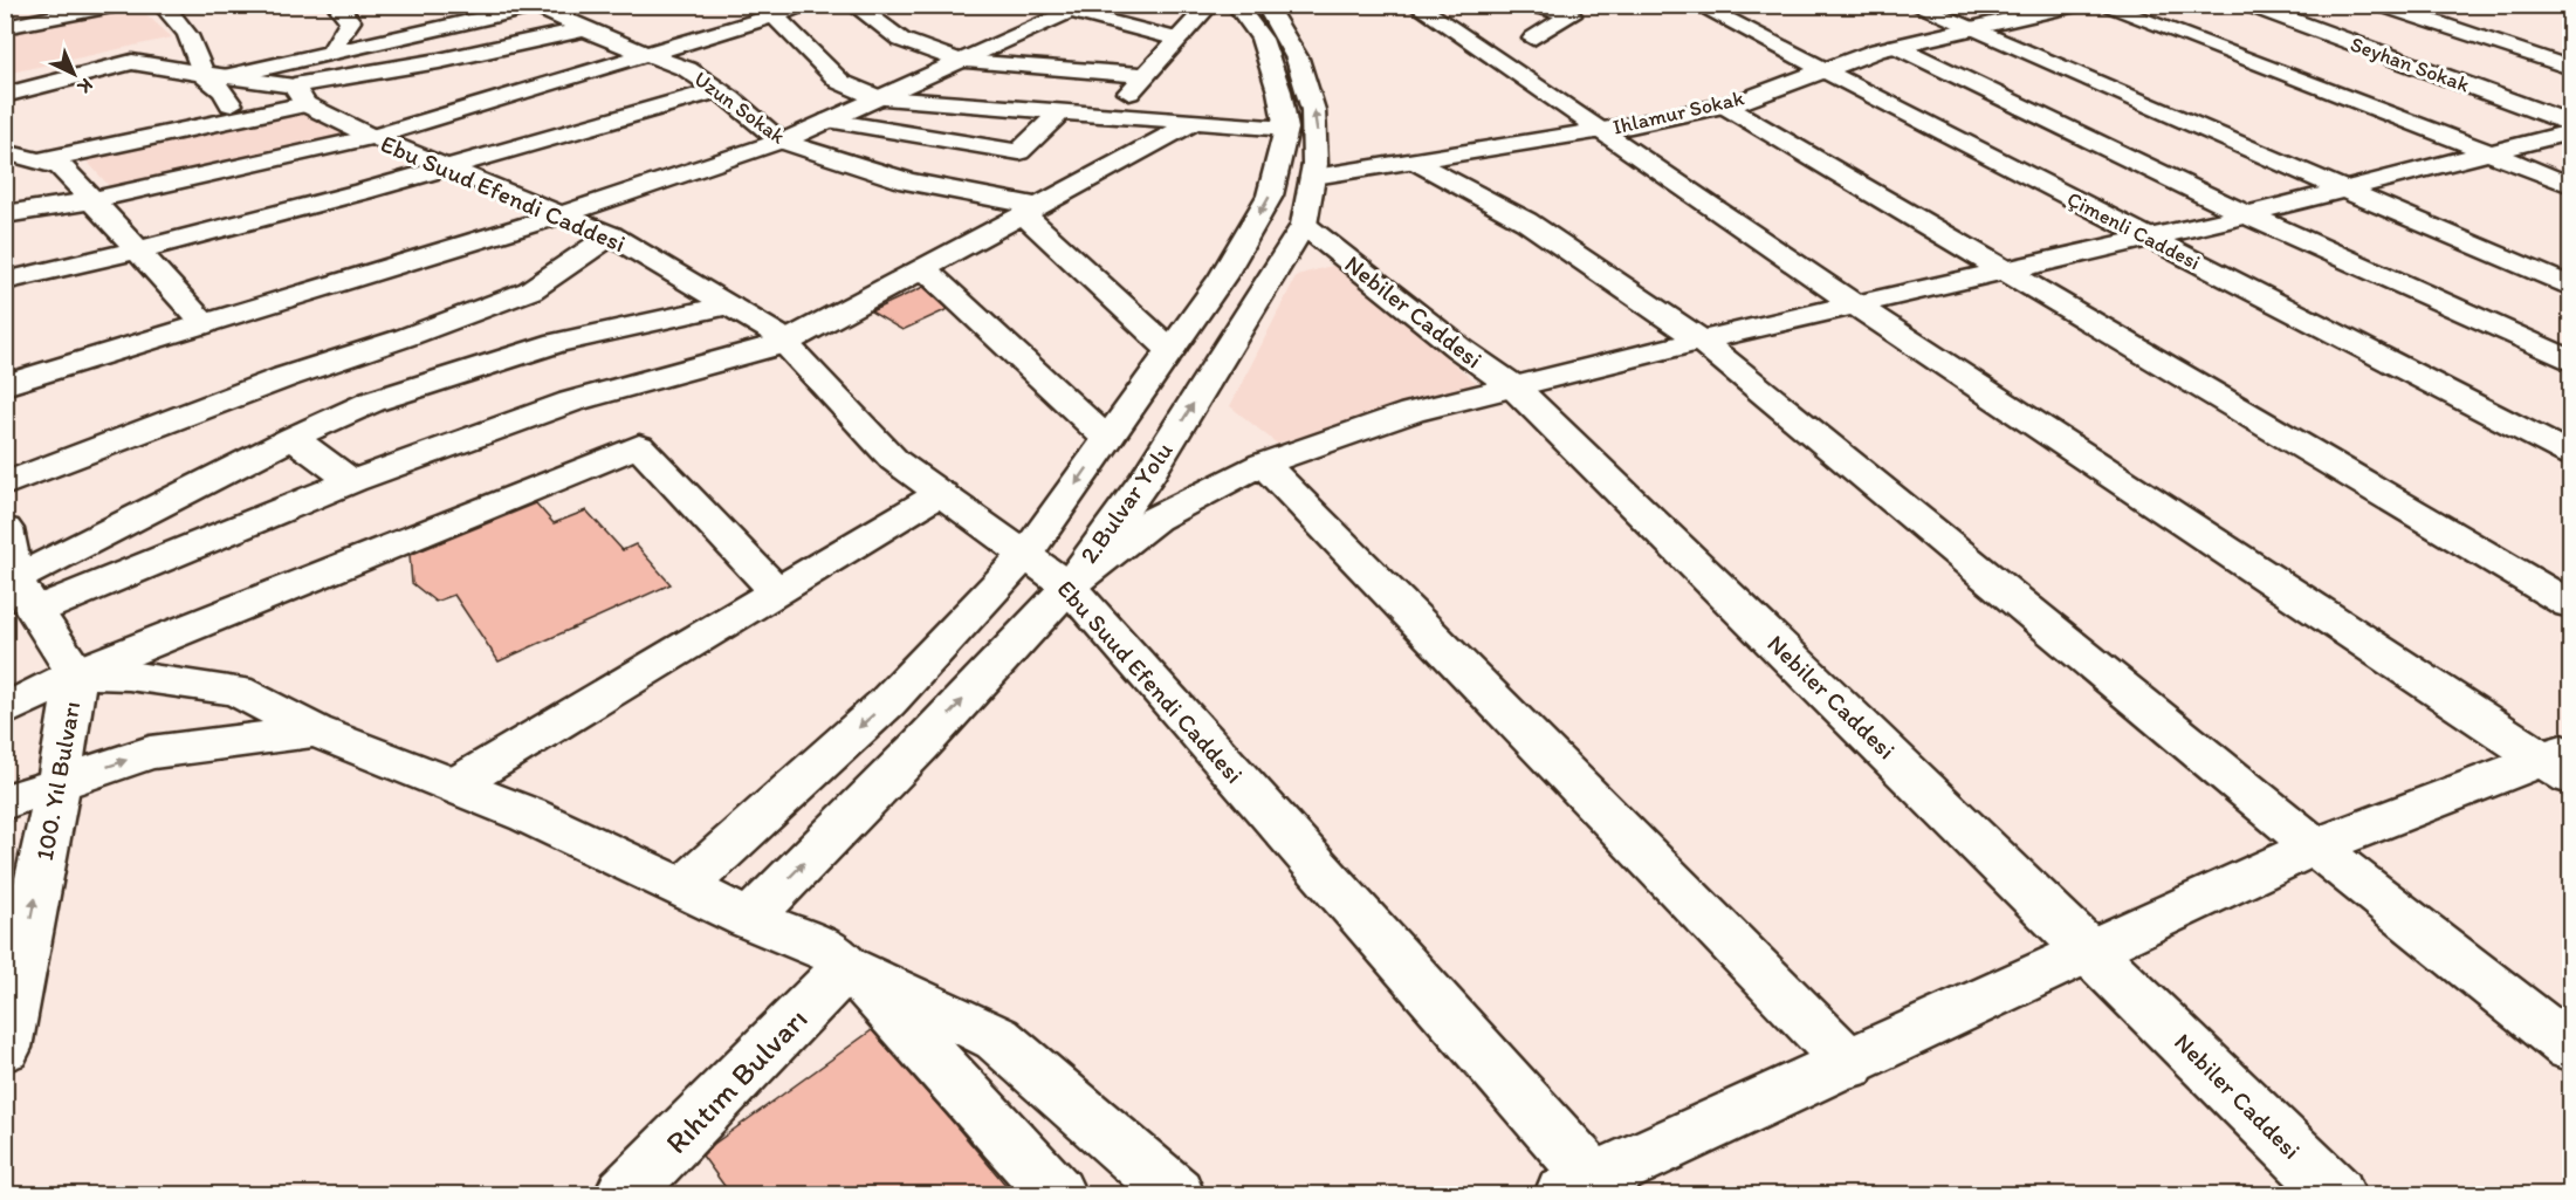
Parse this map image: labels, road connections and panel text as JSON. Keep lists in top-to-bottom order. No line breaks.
{"streets":{"street":["Seyhan Sokak","Uzun Sokak","Ihlamur Sokak","Ebu Suud Efendi Caddesi","Çimenli Caddesi","Nebiler Caddesi","2.Bulvar Yolu","100. Yıl Bulvarı","Rıhtım Bulvarı"]},"crossings":[["Ihlamur Sokak","Çimenli Caddesi"],["Ihlamur Sokak","2.Bulvar Yolu"],["Ebu Suud Efendi Caddesi","2.Bulvar Yolu"],["Nebiler Caddesi","2.Bulvar Yolu"]],"one_way":["100. Yıl Bulvarı"],"north":"bottom right"}
